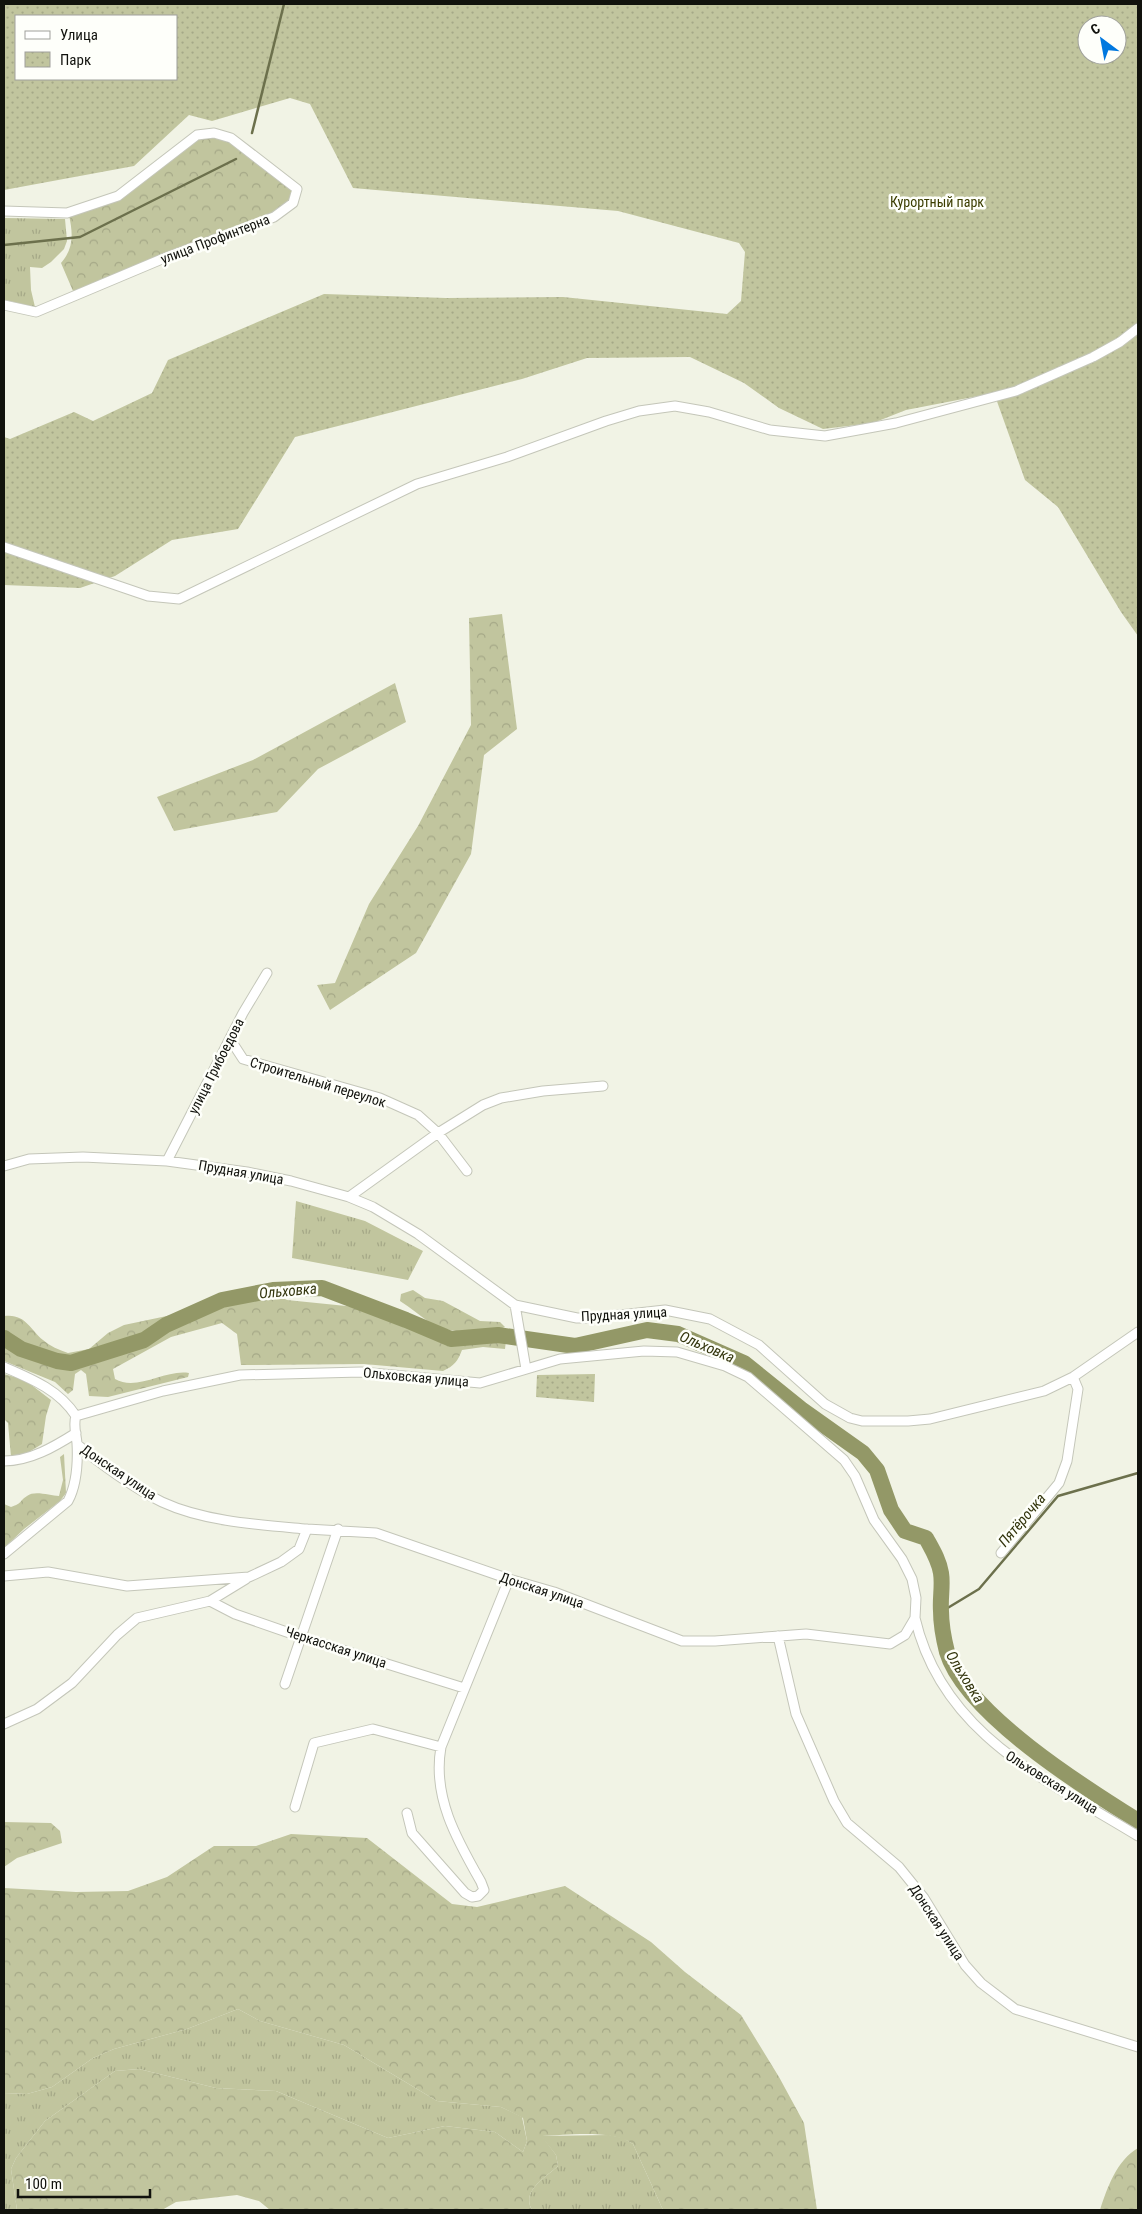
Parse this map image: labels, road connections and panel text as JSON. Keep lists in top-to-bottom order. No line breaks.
{"streets":{"street":["улица Профинтерна","улица Грибоедова","Строительный переулок","Прудная улица","Ольховская улица","Донская улица","Черкасская улица"]},"crossings":[["улица Грибоедова","Строительный переулок"],["улица Грибоедова","Прудная улица"],["Ольховская улица","Донская улица"]],"water":["Ольховка","Пятёрочка"],"parks":["Курортный парк"],"legend":["Улица","Парк"],"scale_bar":"100 m","north":"top left"}
